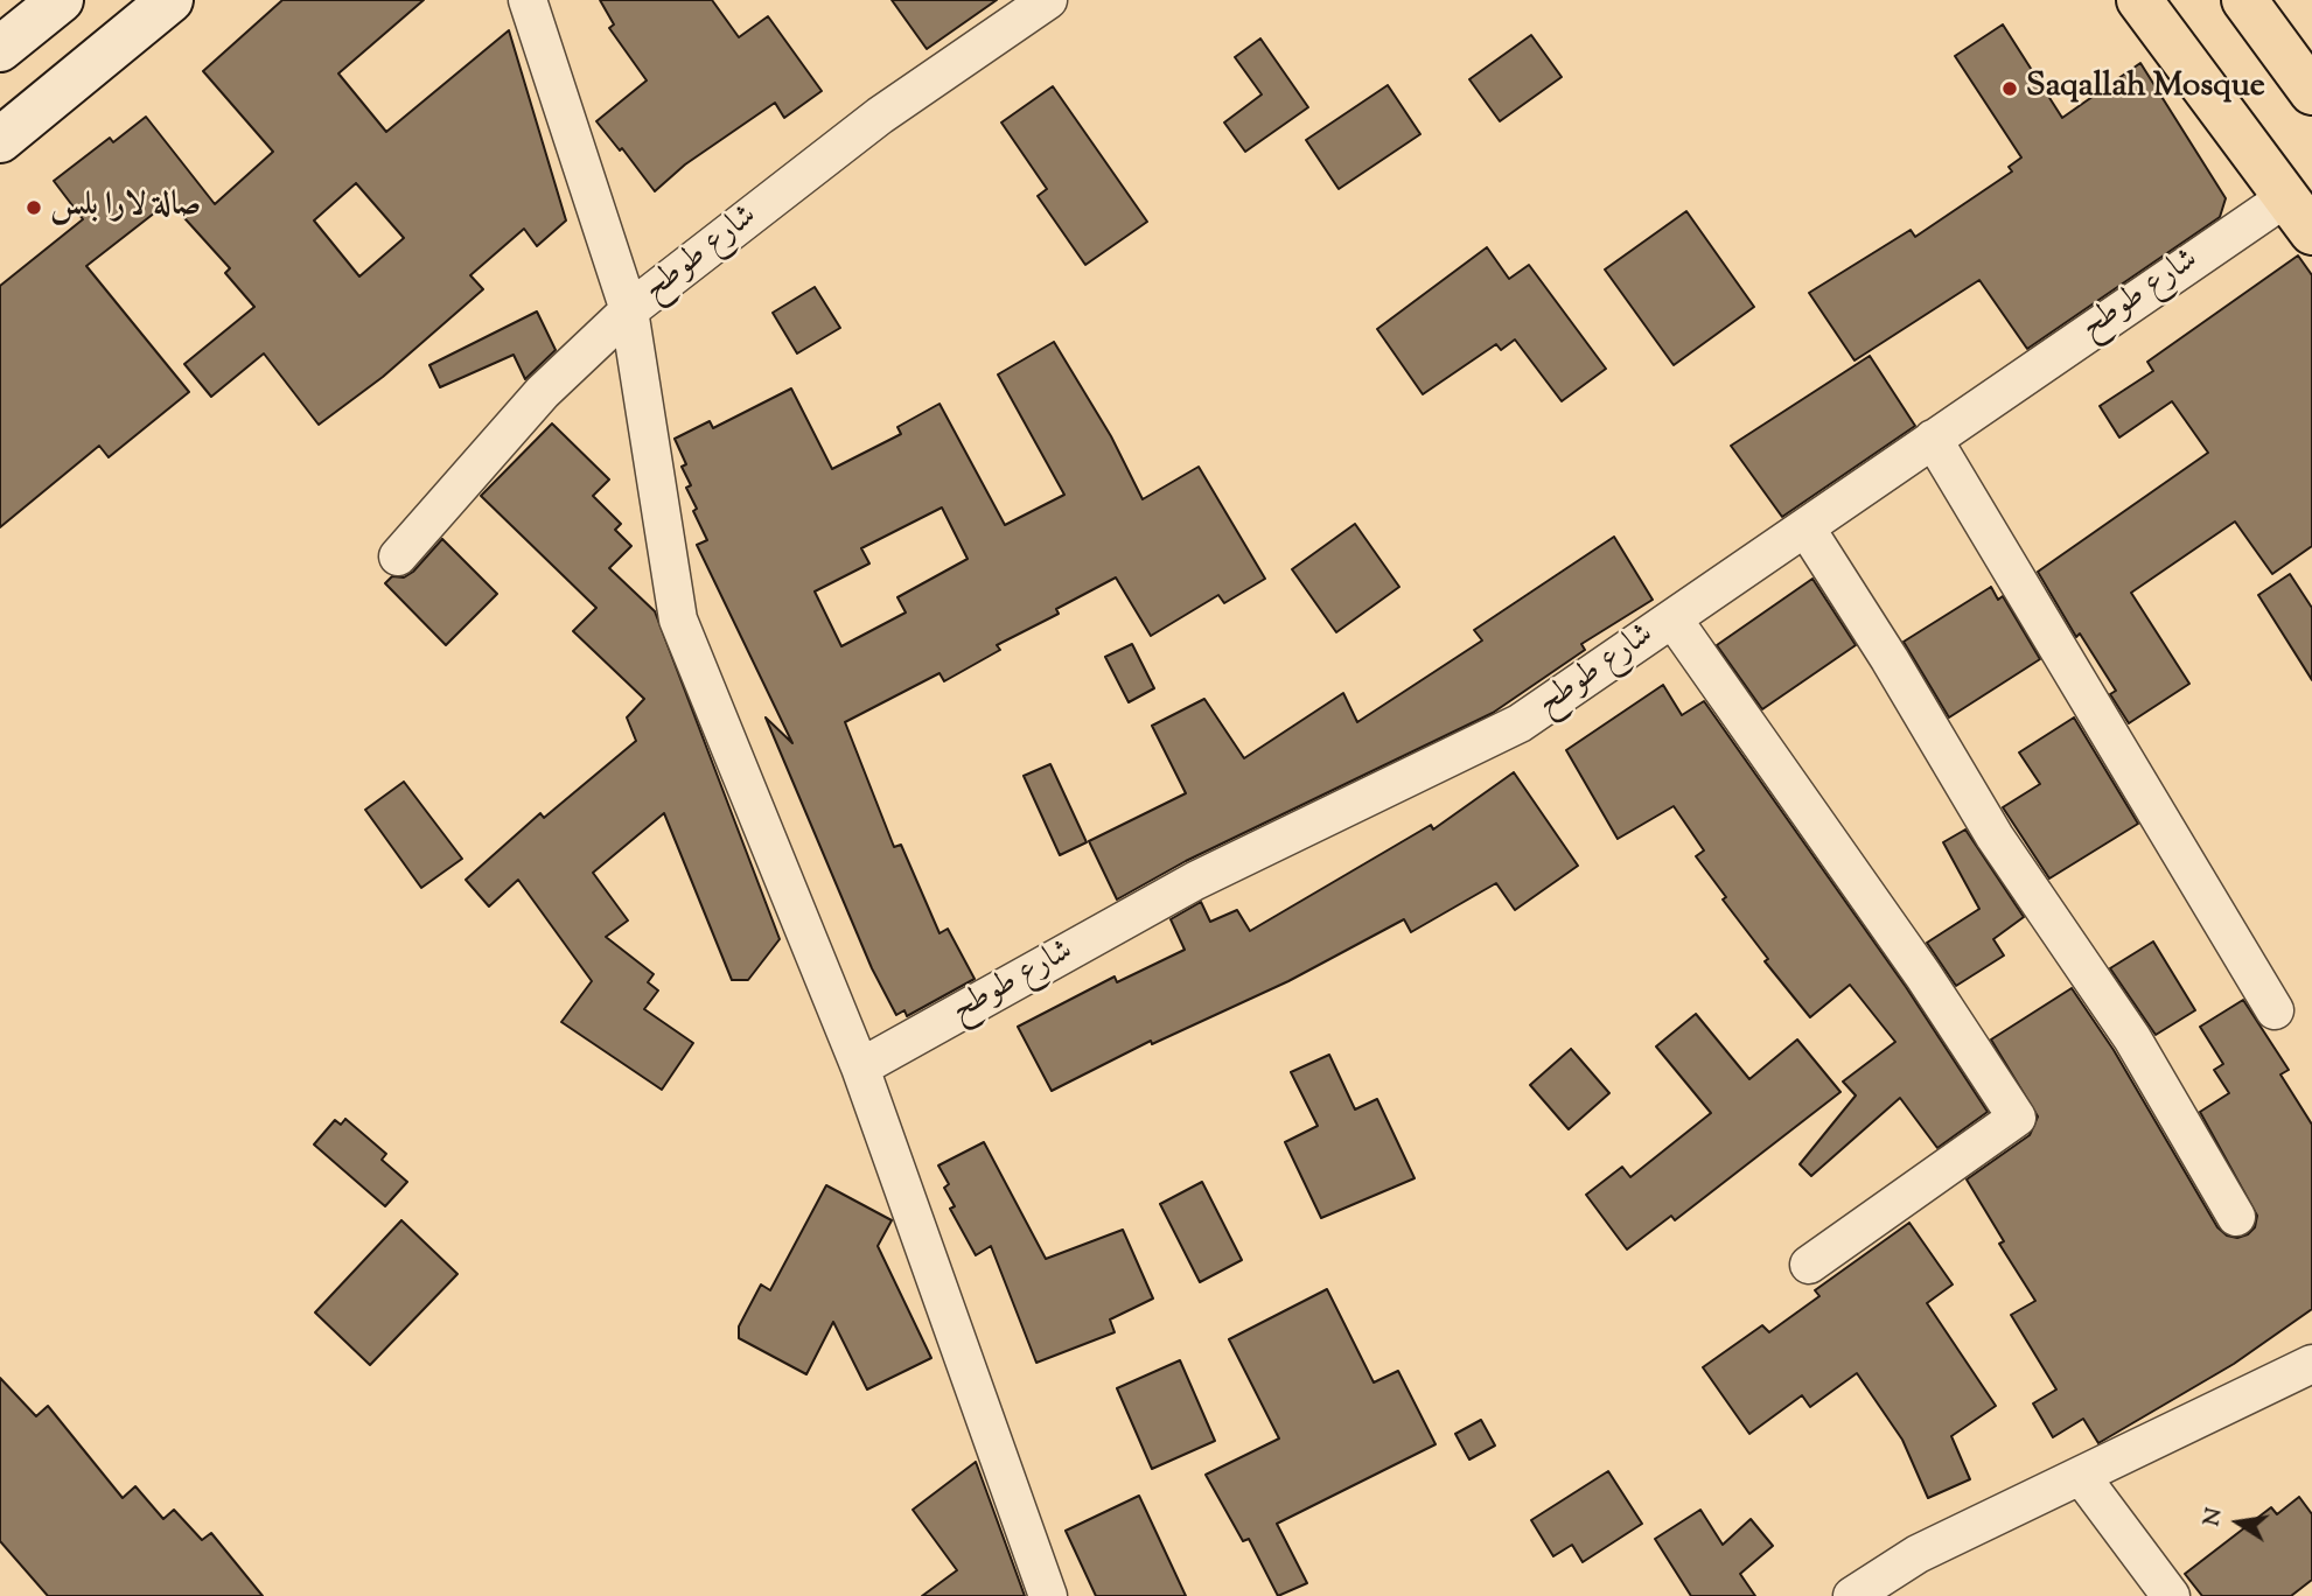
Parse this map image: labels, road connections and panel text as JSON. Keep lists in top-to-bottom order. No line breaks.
{"streets":{"street":["شارع طوطح"]},"places":["Saqallah Mosque","صالة لارا بلس"],"north":"left"}
